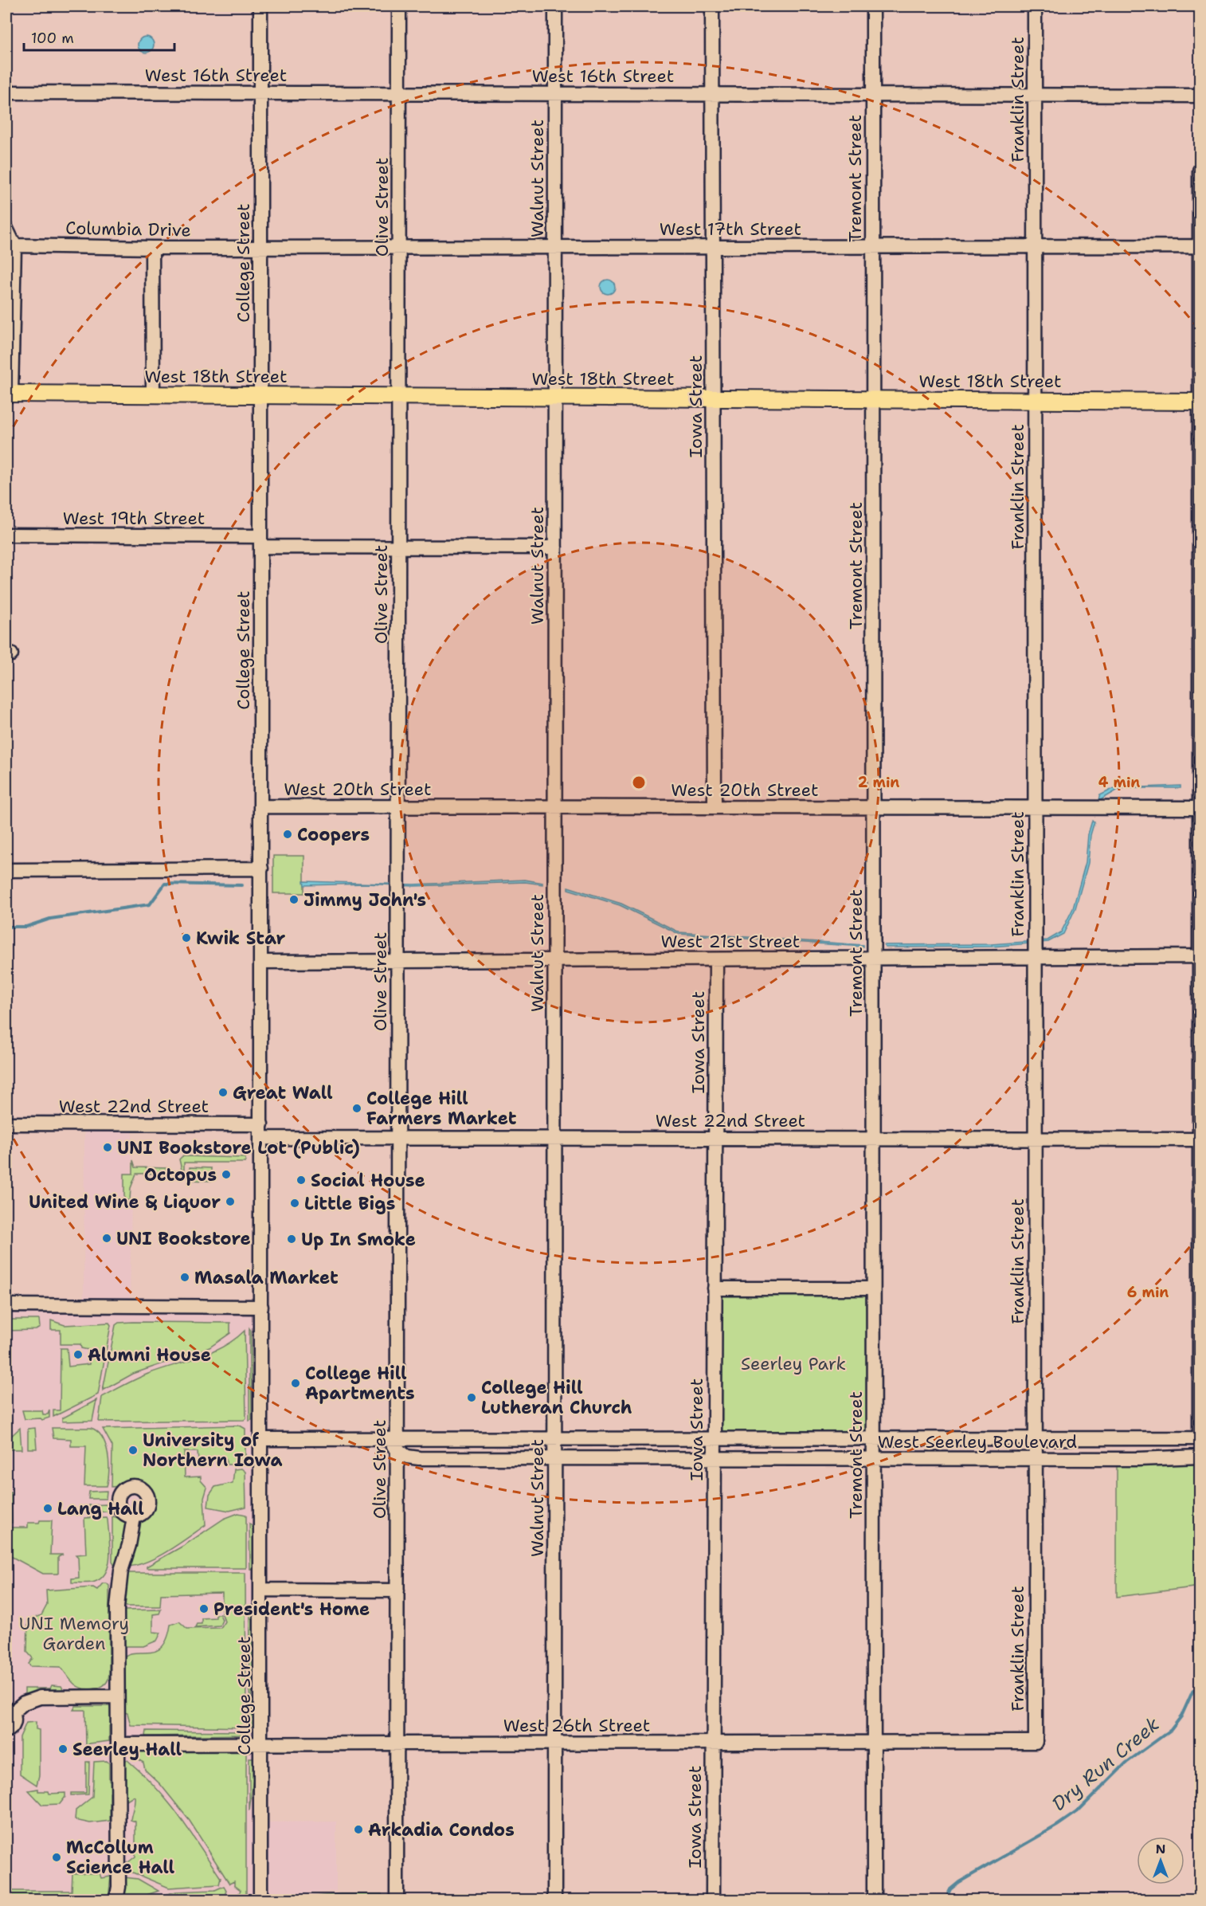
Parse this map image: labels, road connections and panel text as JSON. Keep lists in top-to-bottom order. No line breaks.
{"streets":{"main road":["West 18th Street"],"street":["West 16th Street","Franklin Street","Walnut Street","Tremont Street","Olive Street","Columbia Drive","West 17th Street","College Street","Iowa Street","West 19th Street","West 20th Street","West 21st Street","West 22nd Street","West Seerley Boulevard","West 26th Street"]},"crossings":[["West 16th Street","Franklin Street"],["West 16th Street","Walnut Street"],["West 16th Street","Tremont Street"],["West 16th Street","Olive Street"],["West 16th Street","College Street"],["West 16th Street","Iowa Street"],["Franklin Street","West 17th Street"],["Franklin Street","West 18th Street"],["Franklin Street","West 20th Street"],["Franklin Street","West 21st Street"],["Franklin Street","West 22nd Street"],["Franklin Street","West Seerley Boulevard"],["Franklin Street","West 26th Street"],["Walnut Street","West 17th Street"],["Walnut Street","West 18th Street"],["Walnut Street","West 19th Street"],["Walnut Street","West 20th Street"],["Walnut Street","West 21st Street"],["Walnut Street","West 22nd Street"],["Walnut Street","West Seerley Boulevard"],["Walnut Street","West 26th Street"],["Tremont Street","West 17th Street"],["Tremont Street","West 18th Street"],["Tremont Street","West 20th Street"],["Tremont Street","West 21st Street"],["Tremont Street","West 22nd Street"],["Tremont Street","West Seerley Boulevard"],["Tremont Street","West 26th Street"],["Olive Street","West 17th Street"],["Olive Street","West 18th Street"],["Olive Street","West 19th Street"],["Olive Street","West 20th Street"],["Olive Street","West 21st Street"],["Olive Street","West 22nd Street"],["Olive Street","West Seerley Boulevard"],["Olive Street","West 26th Street"],["Columbia Drive","West 17th Street"],["Columbia Drive","College Street"],["West 17th Street","College Street"],["West 17th Street","Iowa Street"],["College Street","West 18th Street"],["College Street","West 19th Street"],["College Street","West 20th Street"],["College Street","West 21st Street"],["College Street","West 22nd Street"],["College Street","West Seerley Boulevard"],["College Street","West 26th Street"],["West 18th Street","Iowa Street"],["Iowa Street","West 20th Street"],["Iowa Street","West 21st Street"],["Iowa Street","West 22nd Street"],["Iowa Street","West Seerley Boulevard"],["Iowa Street","West 26th Street"]],"water":["Dry Run Creek"],"parks":["Seerley Park","UNI Memory Garden"],"places":["Coopers","Jimmy John's","Kwik Star","Great Wall","College Hill Farmers Market","UNI Bookstore Lot (Public)","Octopus","Social House","United Wine & Liquor","Little Bigs","UNI Bookstore","Up In Smoke","Masala Market","Alumni House","College Hill Apartments","College Hill Lutheran Church","University of Northern Iowa","Lang Hall","President's Home","Seerley Hall","Arkadia Condos","McCollum Science Hall"],"scale_bar":"100 m","north":"top","rings":["2 min","4 min","6 min"]}
